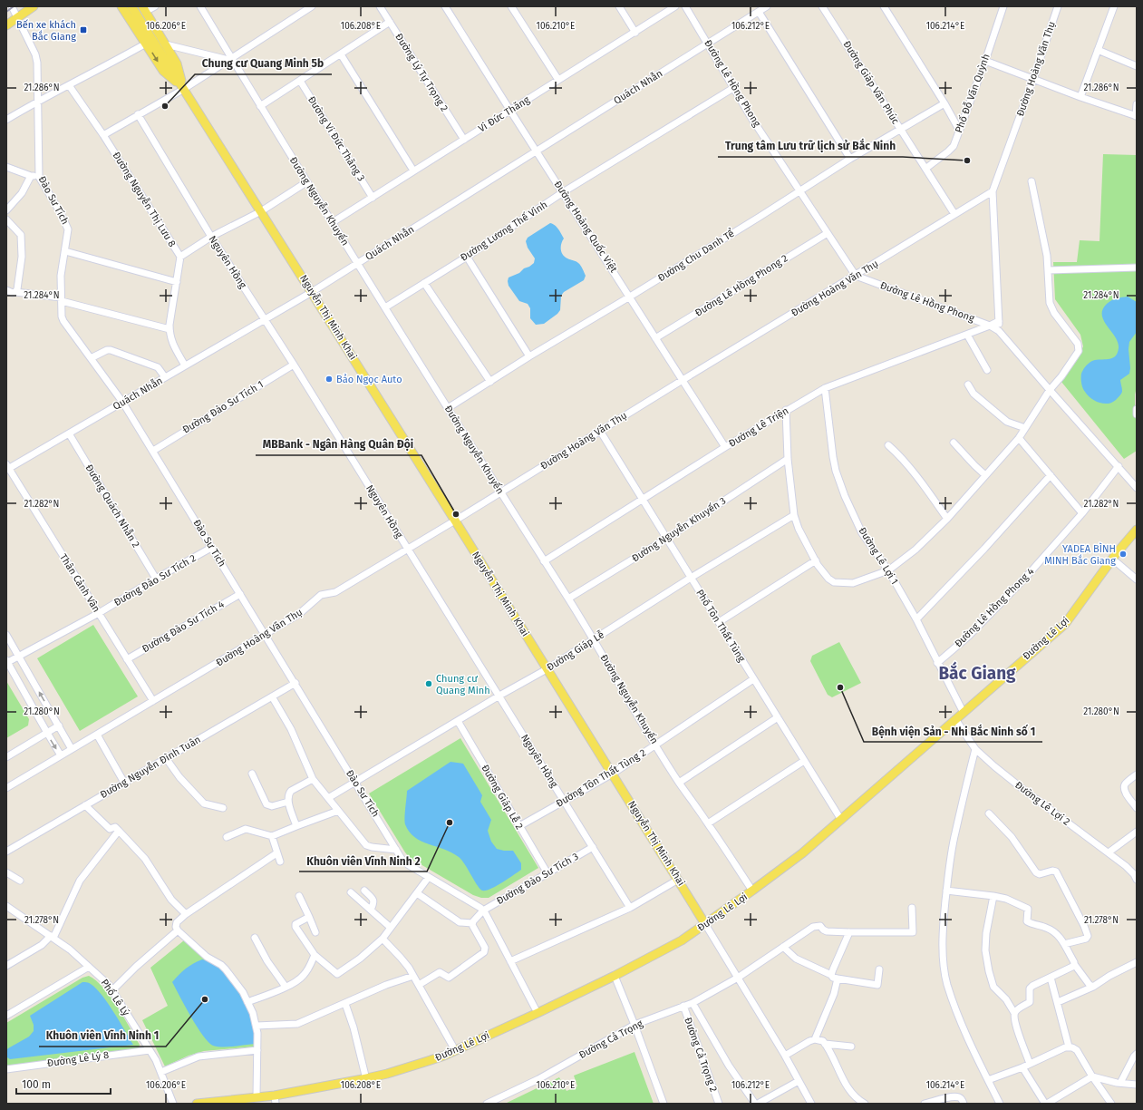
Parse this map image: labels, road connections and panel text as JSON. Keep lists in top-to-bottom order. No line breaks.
{"streets":{"main road":["Nguyễn Thị Minh Khai","Đường Lê Lợi"],"street":["Đường Hoàng Văn Thụ","Đường Lý Tự Trọng 2","Đường Giáp Văn Phúc","Đường Lê Hồng Phong","Quách Nhẫn","Phố Đỗ Văn Quỳnh","Vi Đức Thăng","Đường Vi Đức Thăng 3","Đường Nguyễn Thị Lưu 8","Đào Sư Tích","Đường Nguyễn Khuyến","Đường Hoàng Quốc Việt","Đường Lương Thế Vinh","Đường Chu Danh Tể","Nguyên Hồng","Đường Lê Hồng Phong 2","Đường Đào Sư Tích 1","Đường Lê Triện","Đường Quách Nhẫn 2","Đường Nguyễn Khuyến 3","Đường Lê Lợi 1","Đường Đào Sư Tích 2","Thân Cảnh Vân","Đường Lê Hồng Phong 4","Phố Tôn Thất Tùng","Đường Đào Sư Tích 4","Đường Giáp Lễ","Đường Nguyễn Đình Tuân","Đường Tôn Thất Tùng 2","Đường Giáp Lễ 2","Đường Lê Lợi 2","Đường Đào Sư Tích 3","Phố Lê Lý","Đường Cả Trọng","Đường Cả Trọng 2","Đường Lê Lý 8"]},"crossings":[["Đường Hoàng Văn Thụ","Đường Giáp Văn Phúc"],["Đường Hoàng Văn Thụ","Đường Lê Hồng Phong"],["Đường Hoàng Văn Thụ","Đào Sư Tích"],["Đường Hoàng Văn Thụ","Đường Nguyễn Khuyến"],["Đường Hoàng Văn Thụ","Đường Hoàng Quốc Việt"],["Đường Hoàng Văn Thụ","Nguyên Hồng"],["Đường Hoàng Văn Thụ","Nguyễn Thị Minh Khai"],["Đường Hoàng Văn Thụ","Thân Cảnh Vân"],["Đường Hoàng Văn Thụ","Phố Tôn Thất Tùng"],["Đường Lý Tự Trọng 2","Vi Đức Thăng"],["Đường Giáp Văn Phúc","Phố Đỗ Văn Quỳnh"],["Đường Giáp Văn Phúc","Đường Chu Danh Tể"],["Đường Lê Hồng Phong","Quách Nhẫn"],["Đường Lê Hồng Phong","Đường Lương Thế Vinh"],["Đường Lê Hồng Phong","Đường Chu Danh Tể"],["Đường Lê Hồng Phong","Đường Lê Hồng Phong 2"],["Đường Lê Hồng Phong","Đường Lê Triện"],["Đường Lê Hồng Phong","Đường Lê Hồng Phong 4"],["Quách Nhẫn","Đường Nguyễn Thị Lưu 8"],["Quách Nhẫn","Đào Sư Tích"],["Quách Nhẫn","Đường Nguyễn Khuyến"],["Quách Nhẫn","Đường Hoàng Quốc Việt"],["Quách Nhẫn","Nguyên Hồng"],["Quách Nhẫn","Nguyễn Thị Minh Khai"],["Quách Nhẫn","Đường Quách Nhẫn 2"],["Quách Nhẫn","Thân Cảnh Vân"],["Vi Đức Thăng","Đường Vi Đức Thăng 3"],["Vi Đức Thăng","Đường Nguyễn Khuyến"],["Vi Đức Thăng","Đường Hoàng Quốc Việt"],["Đào Sư Tích","Đường Đào Sư Tích 1"],["Đào Sư Tích","Đường Đào Sư Tích 2"],["Đào Sư Tích","Đường Đào Sư Tích 4"],["Đào Sư Tích","Đường Lê Lợi"],["Đào Sư Tích","Đường Giáp Lễ"],["Đào Sư Tích","Đường Nguyễn Đình Tuân"],["Đào Sư Tích","Đường Đào Sư Tích 3"],["Đường Nguyễn Khuyến","Đường Lương Thế Vinh"],["Đường Nguyễn Khuyến","Đường Chu Danh Tể"],["Đường Nguyễn Khuyến","Đường Lê Triện"],["Đường Nguyễn Khuyến","Đường Nguyễn Khuyến 3"],["Đường Nguyễn Khuyến","Đường Lê Lợi"],["Đường Nguyễn Khuyến","Đường Giáp Lễ"],["Đường Nguyễn Khuyến","Đường Tôn Thất Tùng 2"],["Đường Hoàng Quốc Việt","Đường Lương Thế Vinh"],["Đường Hoàng Quốc Việt","Đường Chu Danh Tể"],["Đường Hoàng Quốc Việt","Đường Lê Hồng Phong 2"],["Đường Hoàng Quốc Việt","Đường Lê Triện"],["Nguyên Hồng","Đường Đào Sư Tích 1"],["Nguyên Hồng","Đường Giáp Lễ"],["Nguyên Hồng","Đường Tôn Thất Tùng 2"],["Nguyên Hồng","Đường Đào Sư Tích 3"],["Nguyễn Thị Minh Khai","Đường Lê Lợi"],["Nguyễn Thị Minh Khai","Đường Giáp Lễ"],["Nguyễn Thị Minh Khai","Đường Tôn Thất Tùng 2"],["Nguyễn Thị Minh Khai","Đường Cả Trọng"],["Đường Lê Triện","Đường Lê Lợi 1"],["Đường Lê Triện","Phố Tôn Thất Tùng"],["Đường Quách Nhẫn 2","Đường Đào Sư Tích 2"],["Đường Nguyễn Khuyến 3","Phố Tôn Thất Tùng"],["Đường Lê Lợi 1","Đường Lê Hồng Phong 4"],["Đường Lê Lợi 1","Đường Lê Lợi"],["Đường Đào Sư Tích 2","Thân Cảnh Vân"],["Thân Cảnh Vân","Đường Đào Sư Tích 4"],["Phố Tôn Thất Tùng","Đường Lê Lợi"],["Phố Tôn Thất Tùng","Đường Giáp Lễ"],["Phố Tôn Thất Tùng","Đường Tôn Thất Tùng 2"],["Đường Lê Lợi","Đường Lê Lợi 2"],["Đường Giáp Lễ","Đường Giáp Lễ 2"],["Đường Tôn Thất Tùng 2","Đường Giáp Lễ 2"],["Đường Giáp Lễ 2","Đường Đào Sư Tích 3"],["Phố Lê Lý","Đường Lê Lý 8"],["Đường Cả Trọng","Đường Cả Trọng 2"]],"districts":["Bắc Giang"],"places":{"transit":["Bến xe khách Bắc Giang"],"other":["Chung cư Quang Minh 5b","Trung tâm Lưu trữ lịch sử Bắc Ninh","Bảo Ngọc Auto","MBBank - Ngân Hàng Quân Đội","YADEA BÌNH MINH Bắc Giang","Chung cư Quang Minh","Bệnh viện Sản - Nhi Bắc Ninh số 1","Khuôn viên Vĩnh Ninh 2","Khuôn viên Vĩnh Ninh 1"]},"scale_bar":"100 m","coordinates":["106.206°E","106.208°E","106.210°E","106.212°E","106.214°E","21.286°N","21.284°N","21.282°N","21.280°N","21.278°N"]}
